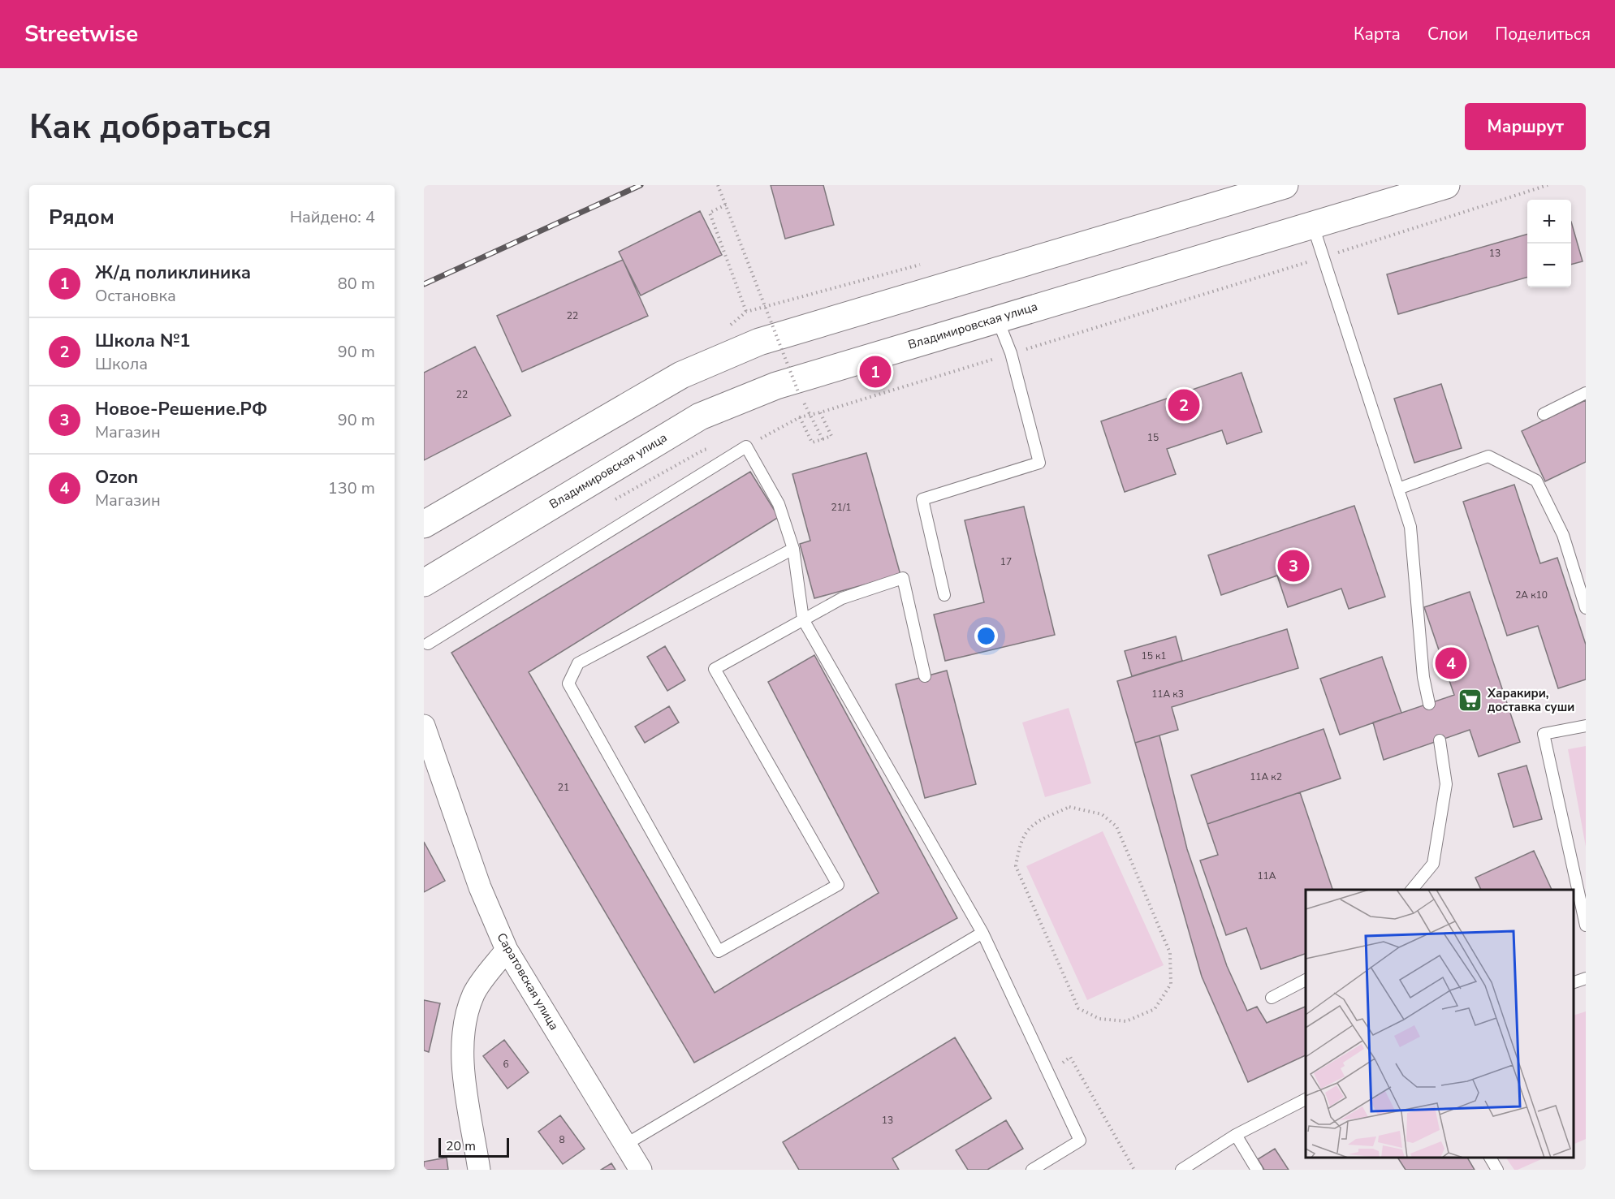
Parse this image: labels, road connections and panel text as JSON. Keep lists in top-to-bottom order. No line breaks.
{"streets":{"main road":["Владимировская улица"],"street":["Саратовская улица"]},"places":{"supermarket":["Харакири, доставка суши"]},"house_numbers":["13","22","22","15","21/1","17","2А к10","15 к1","11А к3","11А к2","21","11А","6","13","8"],"scale_bar":"20 m","page":{"header":"Streetwise","nav":["Карта","Слои","Поделиться"],"buttons":"Маршрут","title":"Как добраться","heading":["Рядом","Найдено: 4"],"map_buttons":["+","−"],"list":[{"mark":"1","name":"Ж/д поликлиника","note":"Остановка","value":"80 m"},{"mark":"2","name":"Школа №1","note":"Школа","value":"90 m"},{"mark":"3","name":"Новое-Решение.РФ","note":"Магазин","value":"90 m"},{"mark":"4","name":"Ozon","note":"Магазин","value":"130 m"}],"pins":["1","2","3","4"],"scale":"20 m"}}
